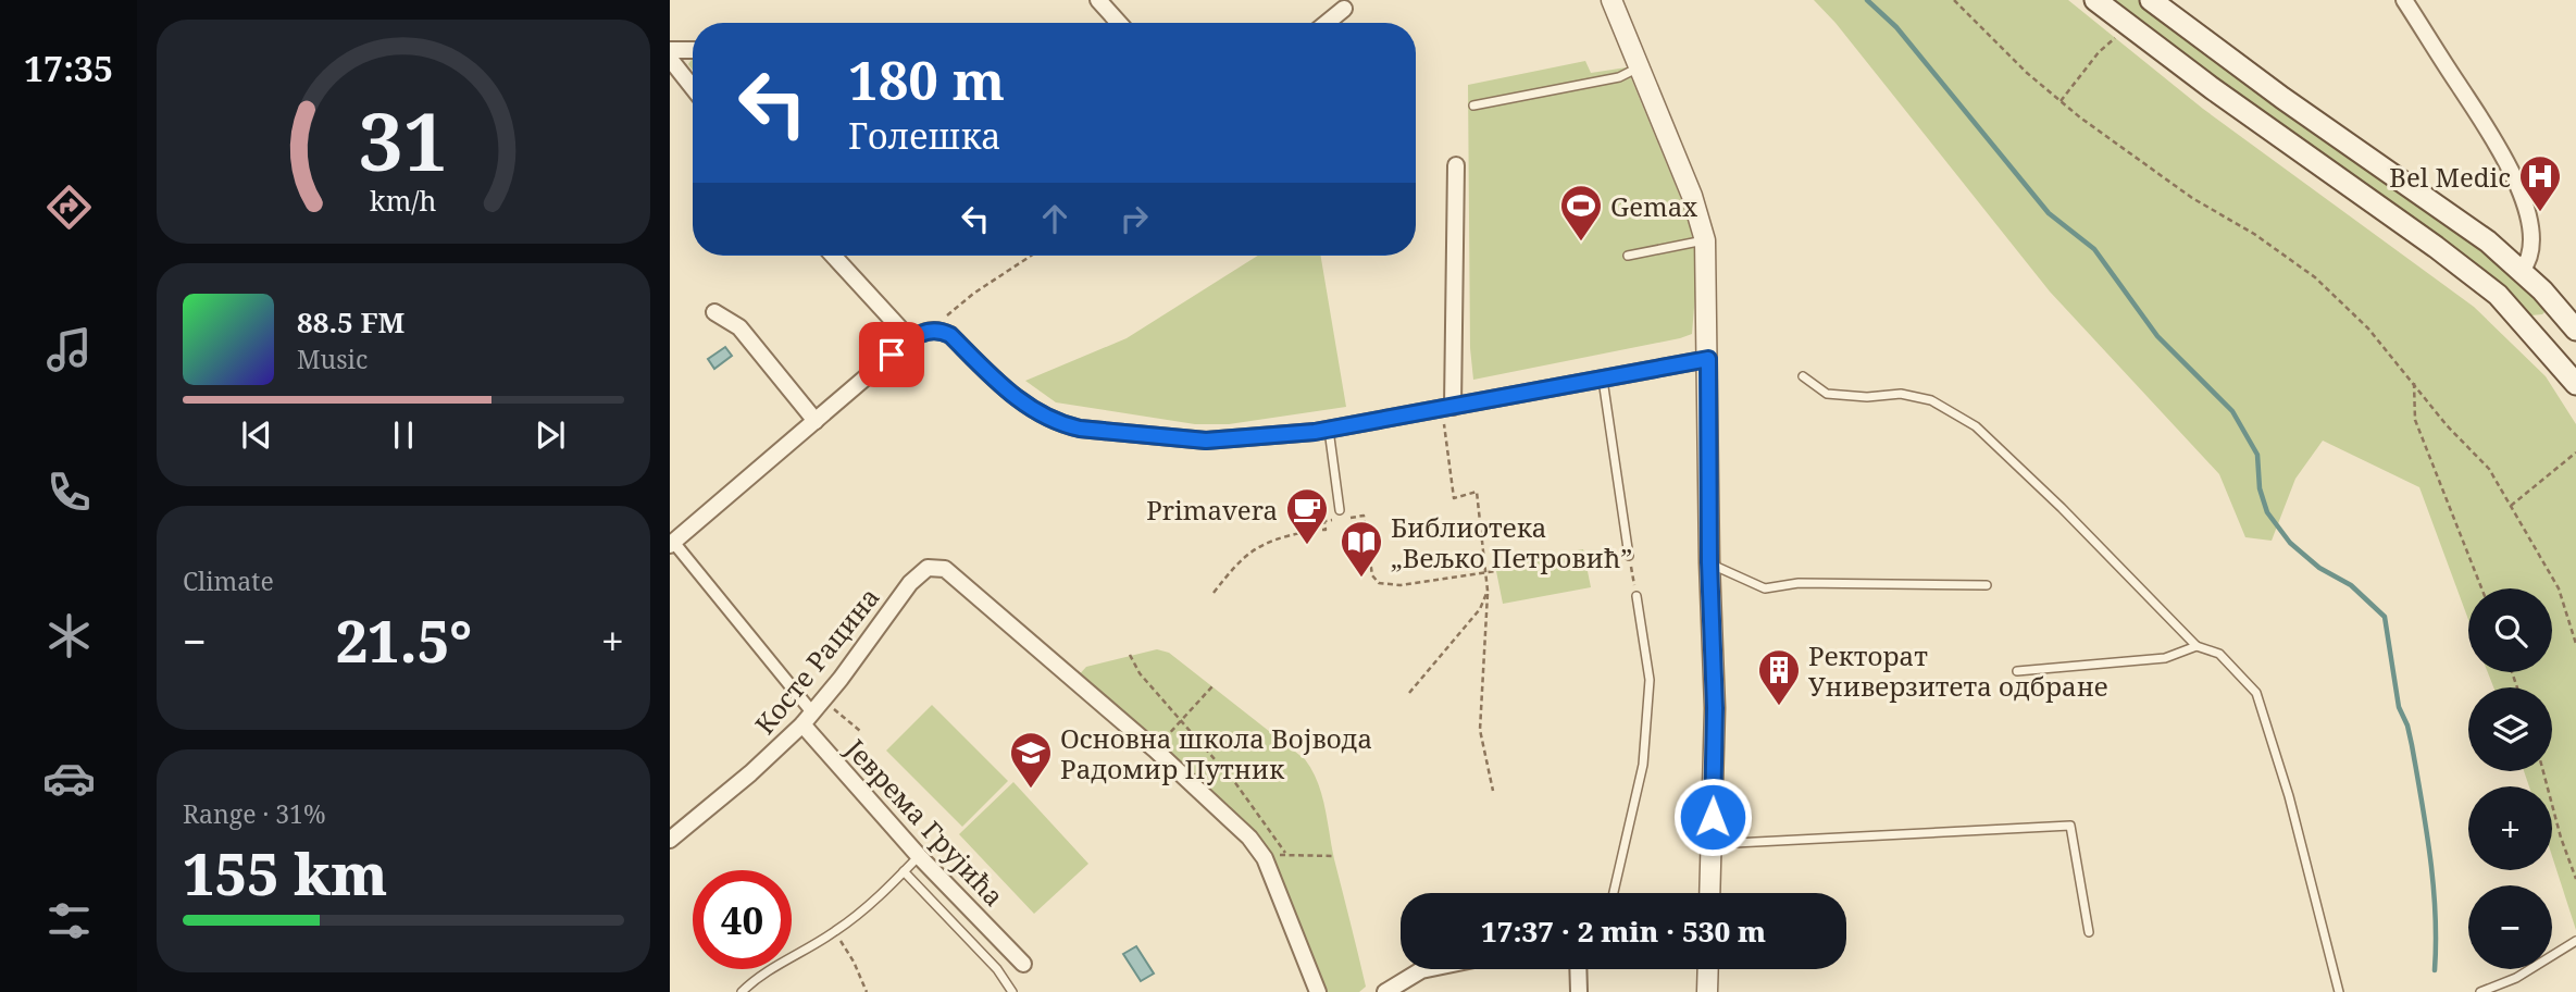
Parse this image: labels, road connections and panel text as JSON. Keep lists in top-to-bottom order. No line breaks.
{"streets":{"street":["Косте Рацина","Јеврема Грујића"]},"crossings":[["Косте Рацина","Јеврема Грујића"]],"places":{"hospital":["Bel Medic"],"sports":["Gemax"],"cafe":["Primavera"],"library":["Библиотека „Вељко Петровић”"],"building":["Ректорат Универзитета одбране"],"school or university":["Основна школа Војвода Радомир Путник"]},"page":{"tabs":"17:35","turn":["180 m","Голешка"],"song":["88.5 FM","Music"],"tile":["Climate",["Range · 31%","155 km"]],"map_buttons":["+","−"],"heat":["−","21.5°","+"],"limit":"40","trip":"17:37 · 2 min · 530 m","gauge":["31","km/h"]}}
